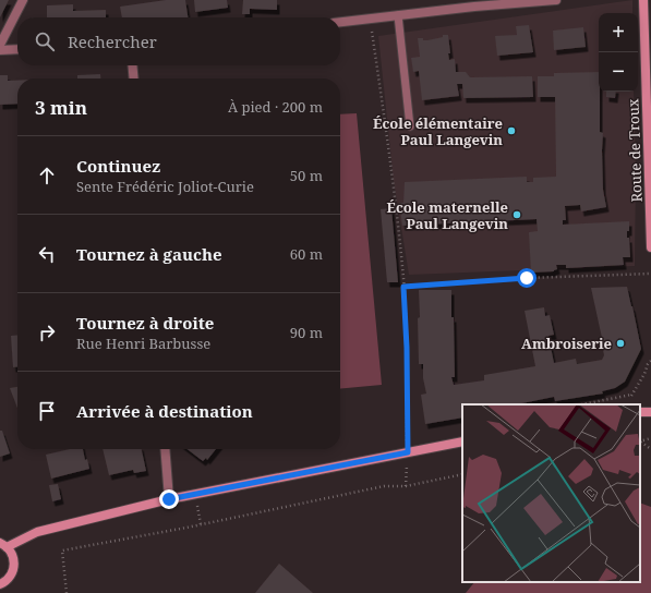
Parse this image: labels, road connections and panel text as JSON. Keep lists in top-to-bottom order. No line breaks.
{"streets":{"street":["Route de Troux"]},"places":["École élémentaire Paul Langevin","École maternelle Paul Langevin","Ambroiserie"],"page":{"map_buttons":["+","−"],"search":"Rechercher","heading":["3 min","À pied · 200 m"],"list":[["Continuez","Sente Frédéric Joliot-Curie","50 m"],["Tournez à gauche","60 m"],["Tournez à droite","Rue Henri Barbusse","90 m"],"Arrivée à destination"]}}
